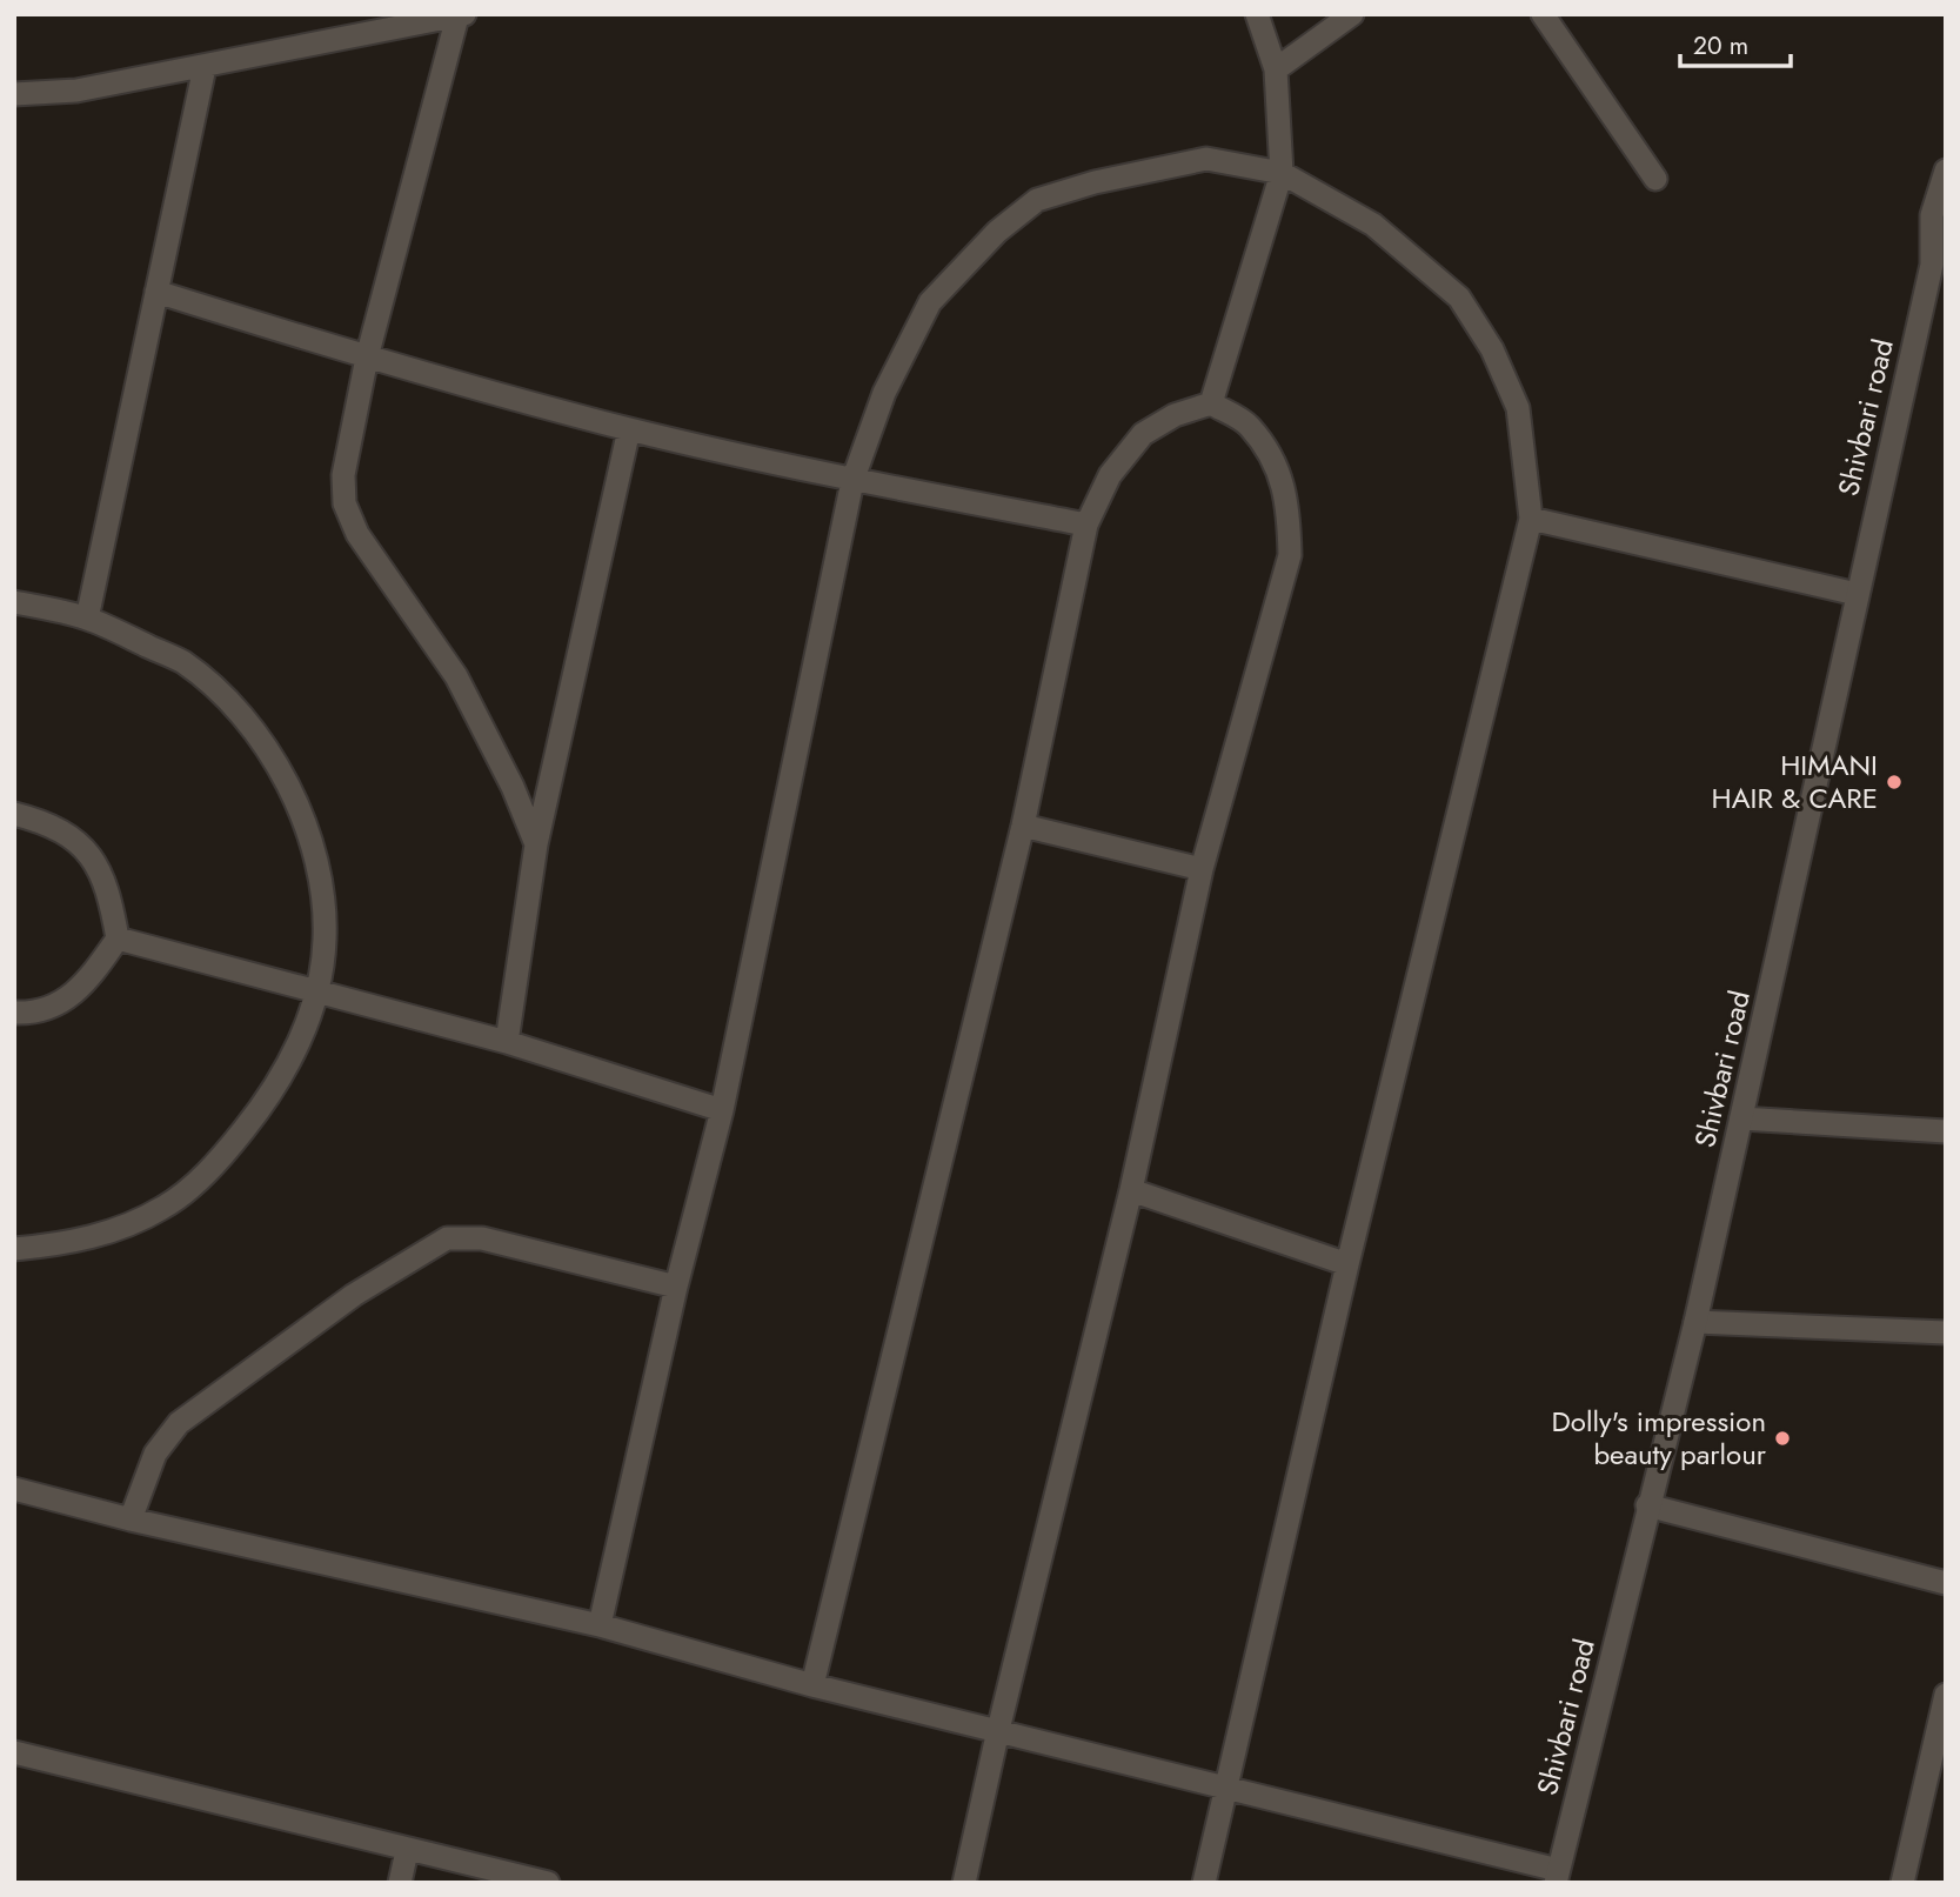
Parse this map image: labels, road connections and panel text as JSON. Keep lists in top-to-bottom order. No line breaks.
{"streets":{"street":["Shivbari road"]},"places":["HIMANI HAIR & CARE","Dolly's impression beauty parlour"],"scale_bar":"20 m"}
